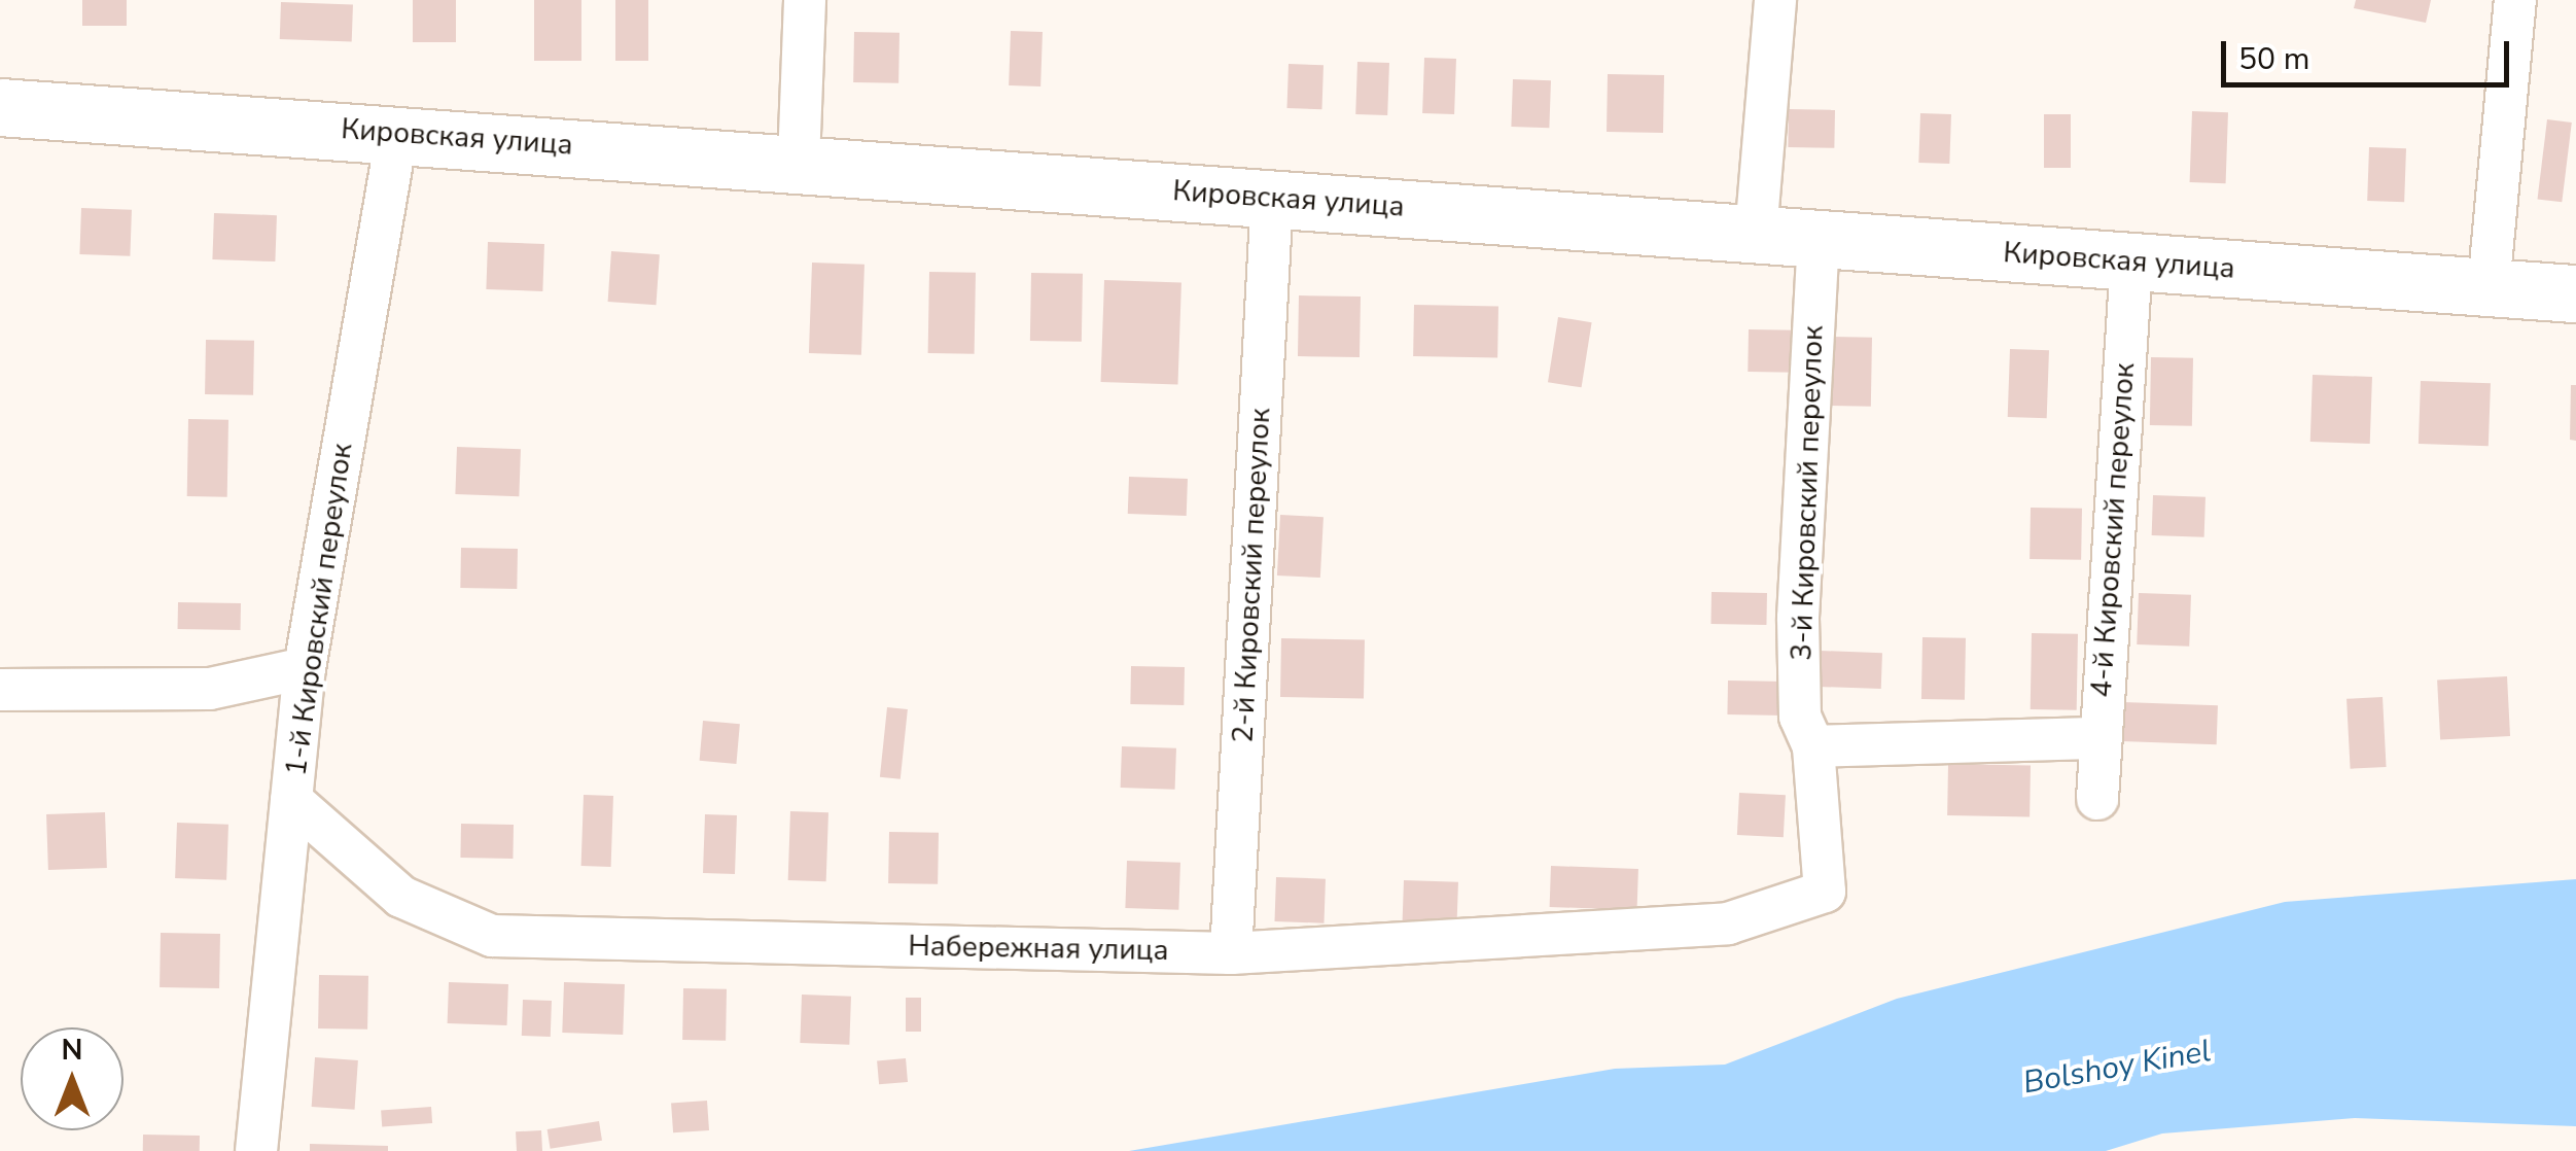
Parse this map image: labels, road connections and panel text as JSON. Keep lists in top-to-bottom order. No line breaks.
{"streets":{"main road":["Кировская улица"],"street":["3-й Кировский переулок","4-й Кировский переулок","2-й Кировский переулок","1-й Кировский переулок","Набережная улица"]},"crossings":[["Кировская улица","3-й Кировский переулок"],["Кировская улица","4-й Кировский переулок"],["Кировская улица","2-й Кировский переулок"],["Кировская улица","1-й Кировский переулок"],["3-й Кировский переулок","Набережная улица"],["2-й Кировский переулок","Набережная улица"],["1-й Кировский переулок","Набережная улица"]],"water":["Bolshoy Kinel"],"scale_bar":"50 m","north":"top"}
